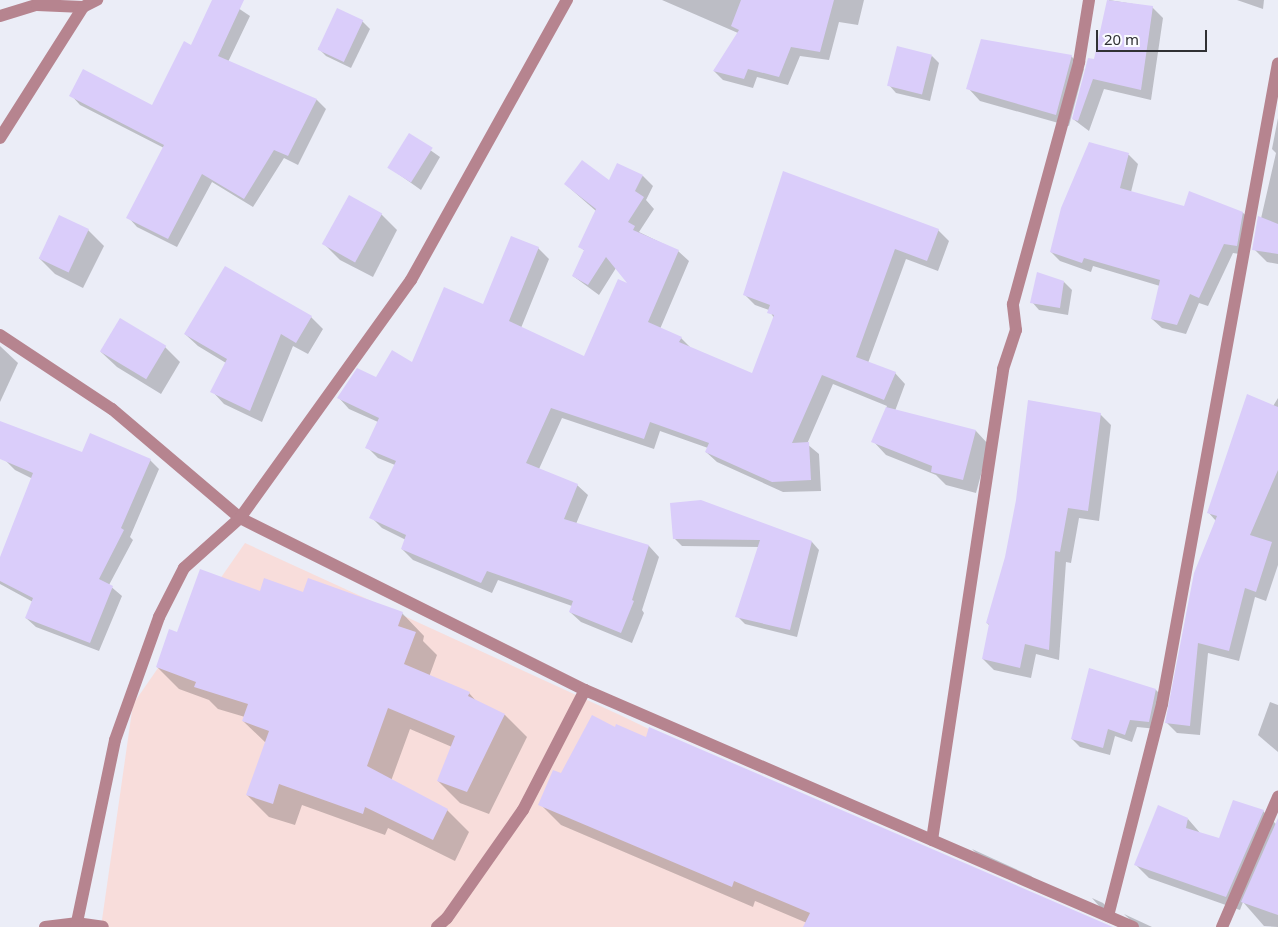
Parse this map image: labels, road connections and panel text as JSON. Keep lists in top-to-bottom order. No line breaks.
{"scale_bar":"20 m"}
